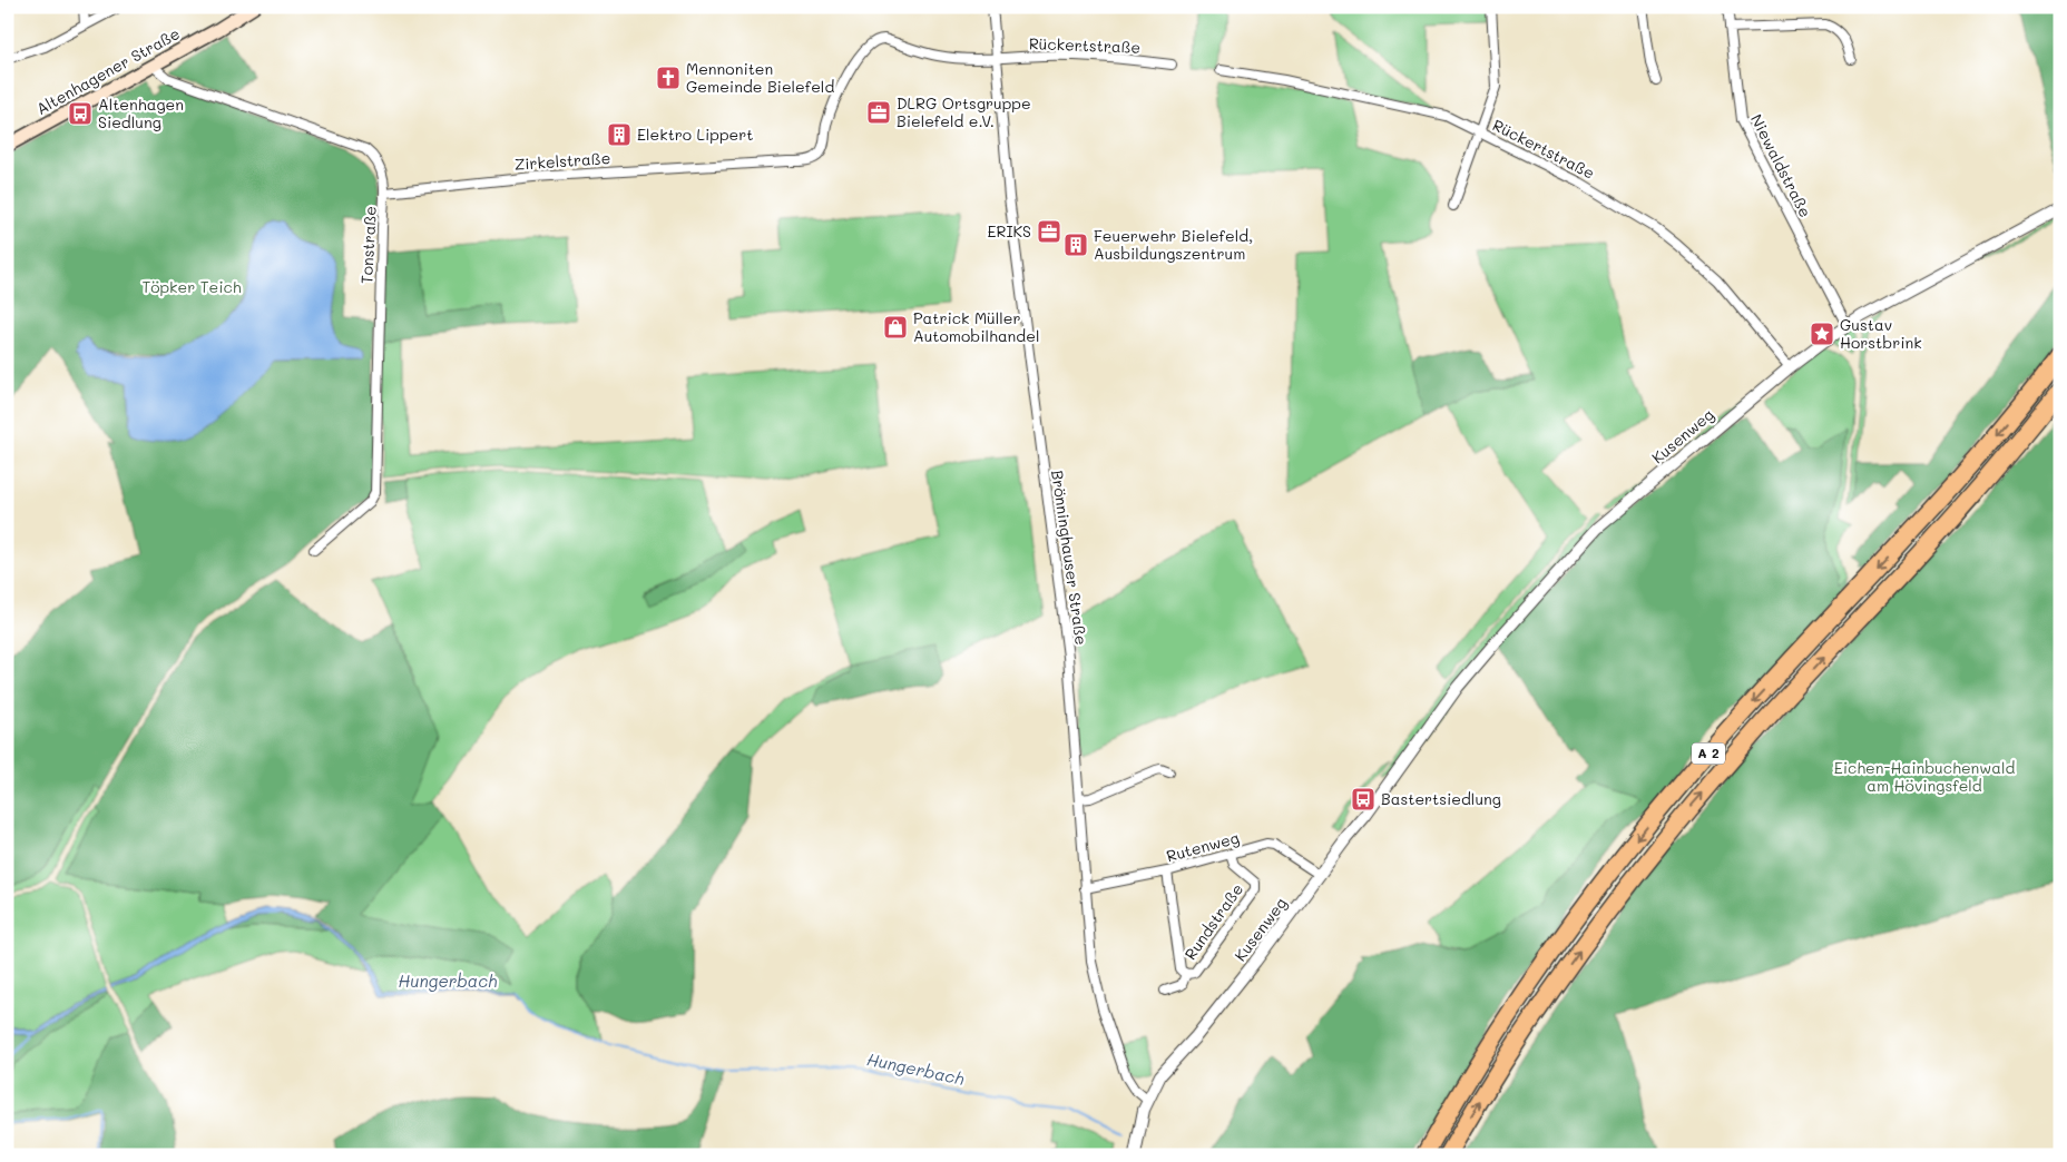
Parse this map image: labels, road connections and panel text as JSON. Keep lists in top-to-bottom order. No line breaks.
{"streets":{"highway":["A 2"],"main road":["Altenhagener Straße"],"street":["Rückertstraße","Zirkelstraße","Niewaldstraße","Tonstraße","Kusenweg","Brönninghauser Straße","Rutenweg","Rundstraße"]},"crossings":[["Rückertstraße","Zirkelstraße"],["Rückertstraße","Kusenweg"],["Rückertstraße","Brönninghauser Straße"],["Altenhagener Straße","Tonstraße"],["Zirkelstraße","Tonstraße"],["Zirkelstraße","Brönninghauser Straße"],["Niewaldstraße","Kusenweg"],["Kusenweg","Brönninghauser Straße"],["Kusenweg","Rutenweg"],["Brönninghauser Straße","Rutenweg"],["Rutenweg","Rundstraße"]],"water":["Hungerbach"],"parks":["Töpker Teich","Eichen-Hainbuchenwald am Hövingsfeld"],"places":{"church":["Mennoniten Gemeinde Bielefeld"],"office":["DLRG Ortsgruppe Bielefeld e.V.","ERIKS"],"bus stop":["Altenhagen Siedlung","Bastertsiedlung"],"building":["Elektro Lippert","Feuerwehr Bielefeld, Ausbildungszentrum"],"shop":["Patrick Müller Automobilhandel"],"place":["Gustav Horstbrink"]}}
